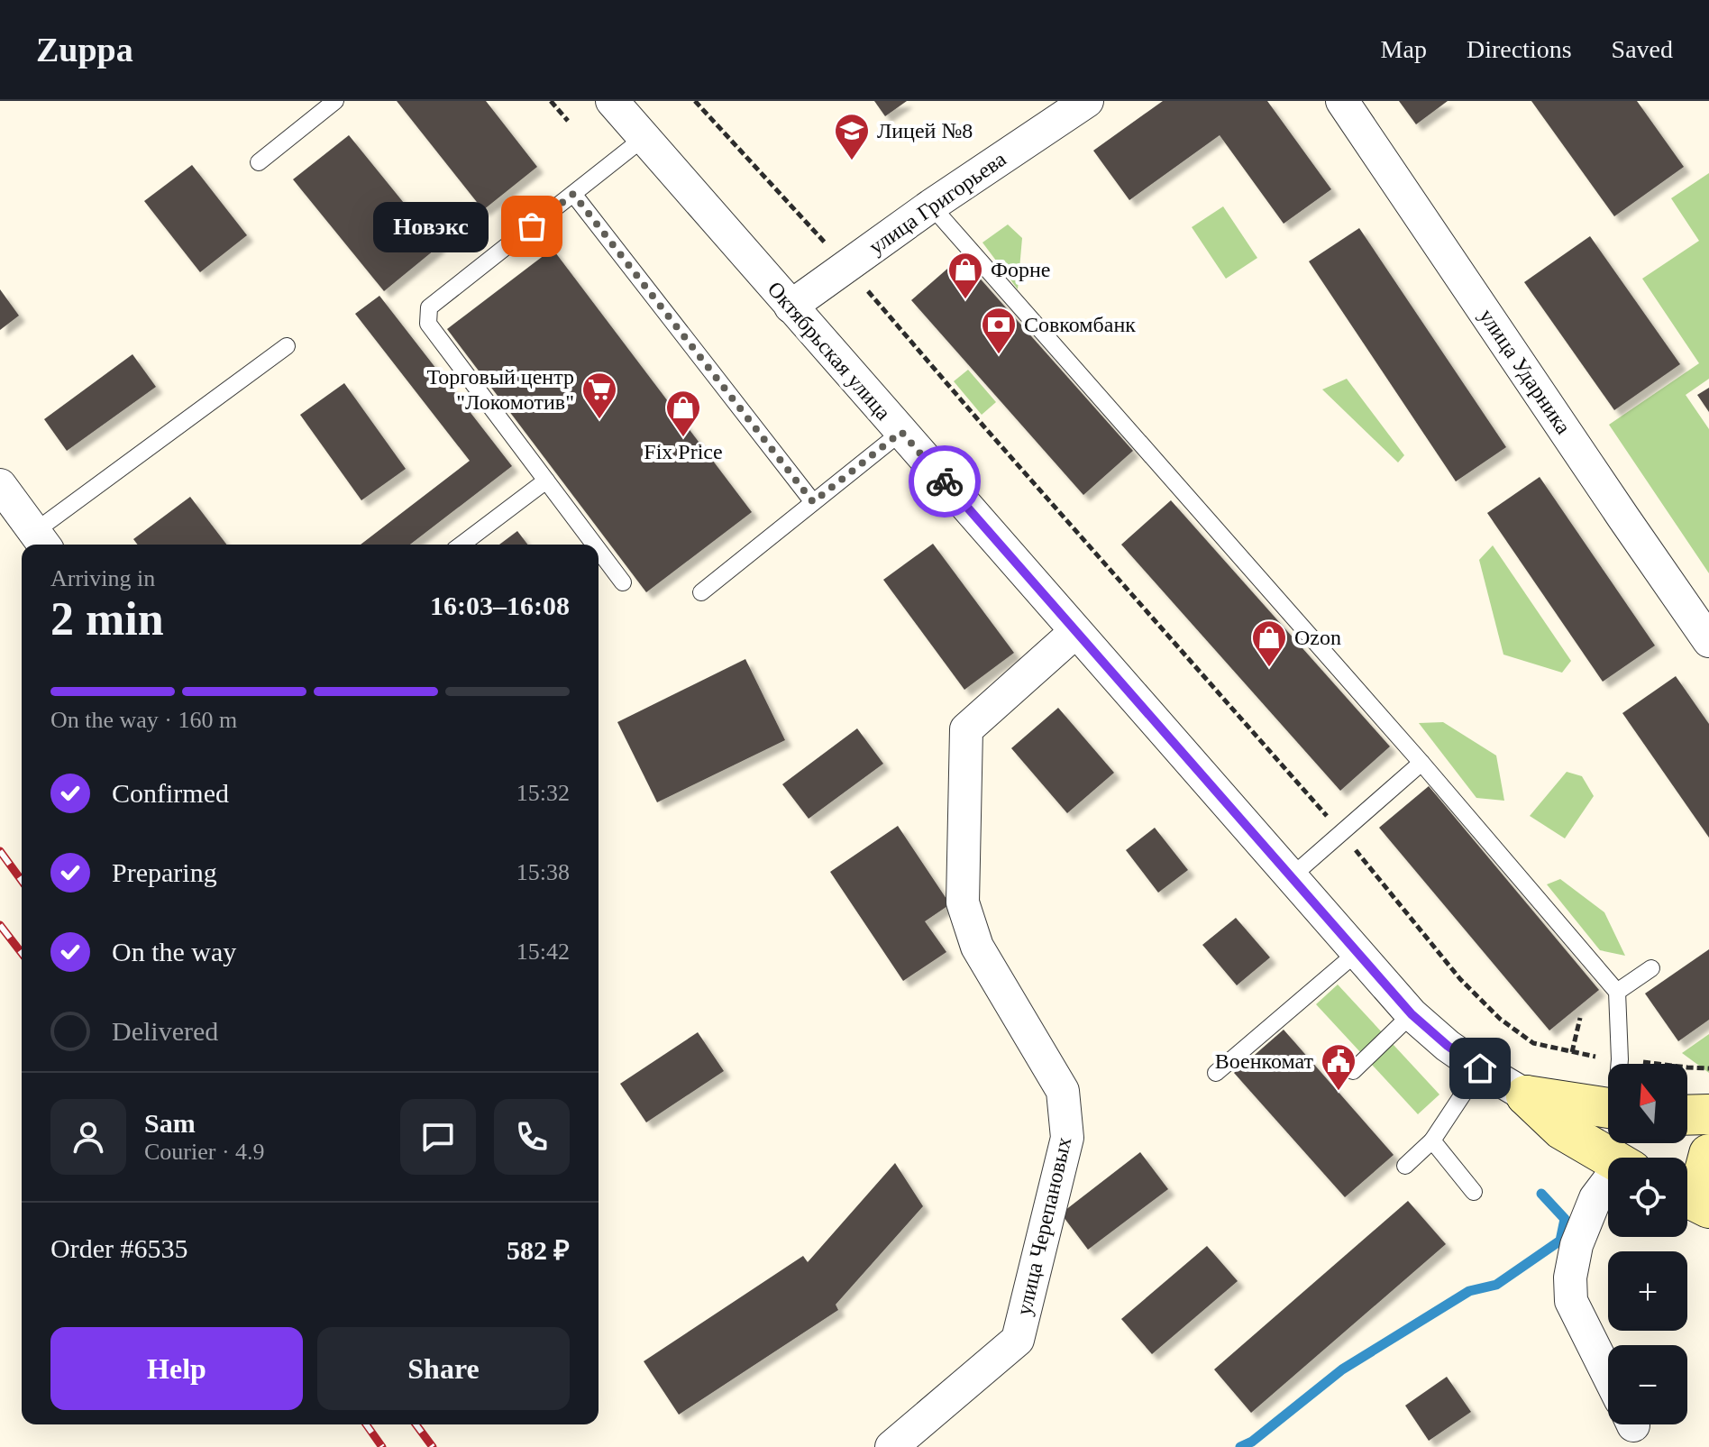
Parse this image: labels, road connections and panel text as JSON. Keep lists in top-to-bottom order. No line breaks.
{"streets":{"street":["улица Григорьева","Октябрьская улица","улица Ударника","улица Черепановых"]},"crossings":[["улица Григорьева","Октябрьская улица"],["Октябрьская улица","улица Черепановых"]],"places":{"school or university":["Лицей №8"],"other":["Новэкс"],"shop":["Форне","Fix Price","Ozon"],"bank":["Совкомбанк"],"supermarket":["Торговый центр \"Локомотив\""],"public building":["Военкомат"]},"north":"top","page":{"header":"Zuppa","nav":["Map","Directions","Saved"],"bubble":"Новэкс","heading":["2 min","Arriving in","16:03–16:08"],"panel":["Sam","Courier · 4.9","Order #6535","582 ₽"],"bar":"On the way · 160 m","list":[["Confirmed","15:32"],["Preparing","15:38"],["On the way","15:42"],"Delivered"],"map_buttons":["+","−"],"buttons":["Help","Share"]}}
